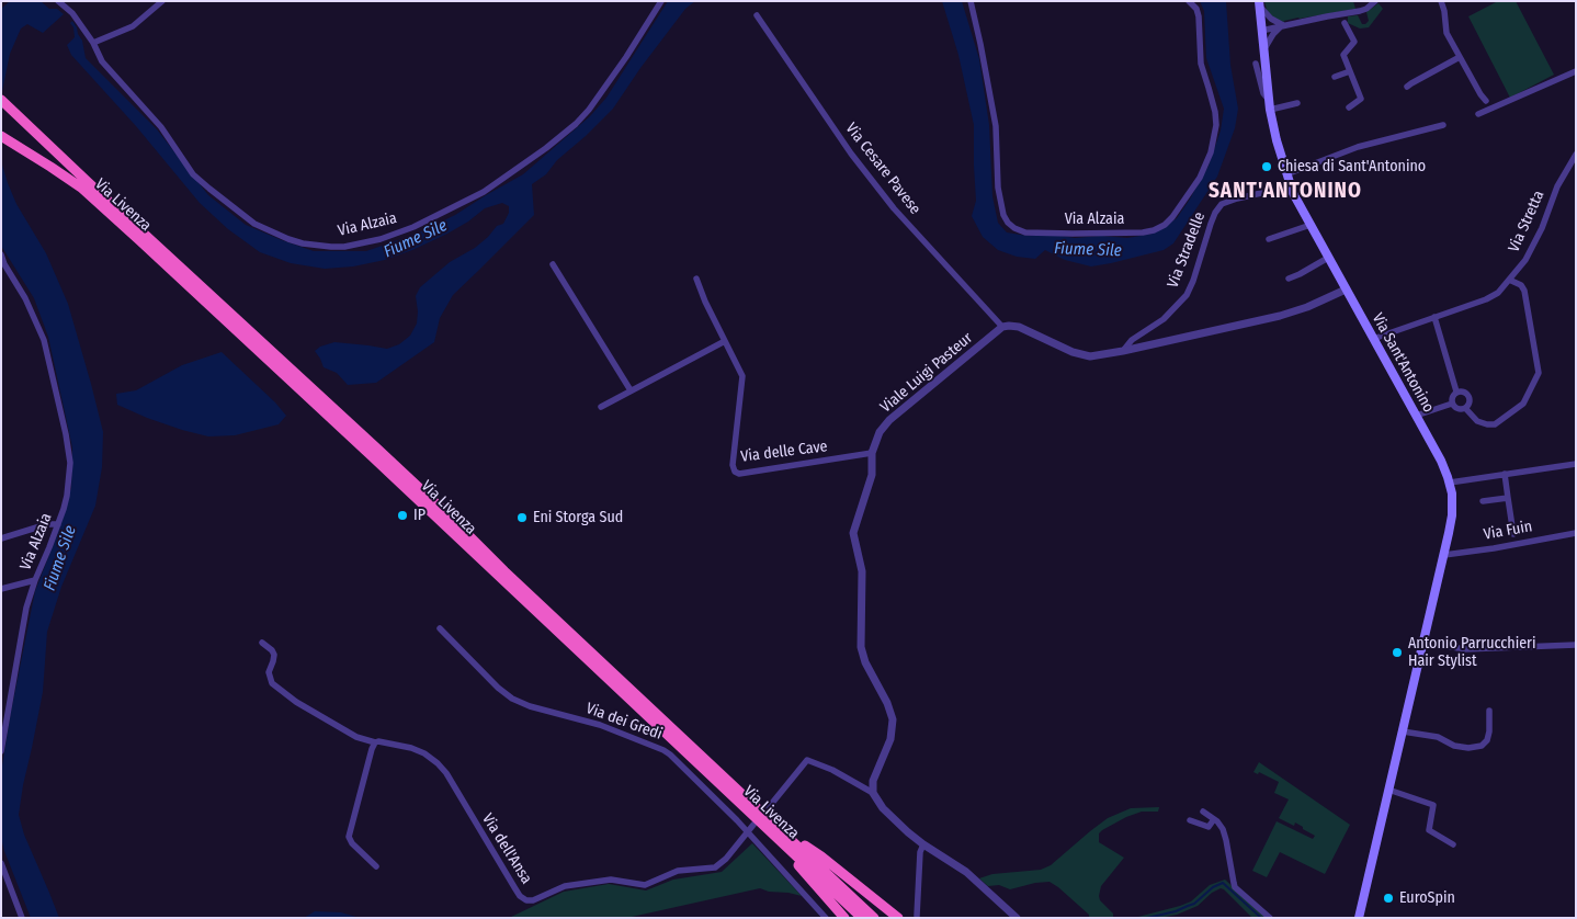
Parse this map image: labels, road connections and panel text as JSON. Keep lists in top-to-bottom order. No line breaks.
{"streets":{"highway":["Via Livenza"],"main road":["Via Sant'Antonino"],"street":["Via Cesare Pavese","Via Alzaia","Via Stretta","Via Stradelle","Viale Luigi Pasteur","Via delle Cave","Via Fuin","Via dei Gredi","Via dell'Ansa"]},"crossings":[["Via Cesare Pavese","Viale Luigi Pasteur"],["Via Stretta","Via Sant'Antonino"],["Via Stradelle","Via Sant'Antonino"],["Via Sant'Antonino","Via Fuin"],["Viale Luigi Pasteur","Via delle Cave"],["Via dei Gredi","Via dell'Ansa"]],"districts":["SANT'ANTONINO"],"water":["Fiume Sile"],"places":["Chiesa di Sant'Antonino","IP","Eni Storga Sud","Antonio Parrucchieri Hair Stylist","EuroSpin"]}
